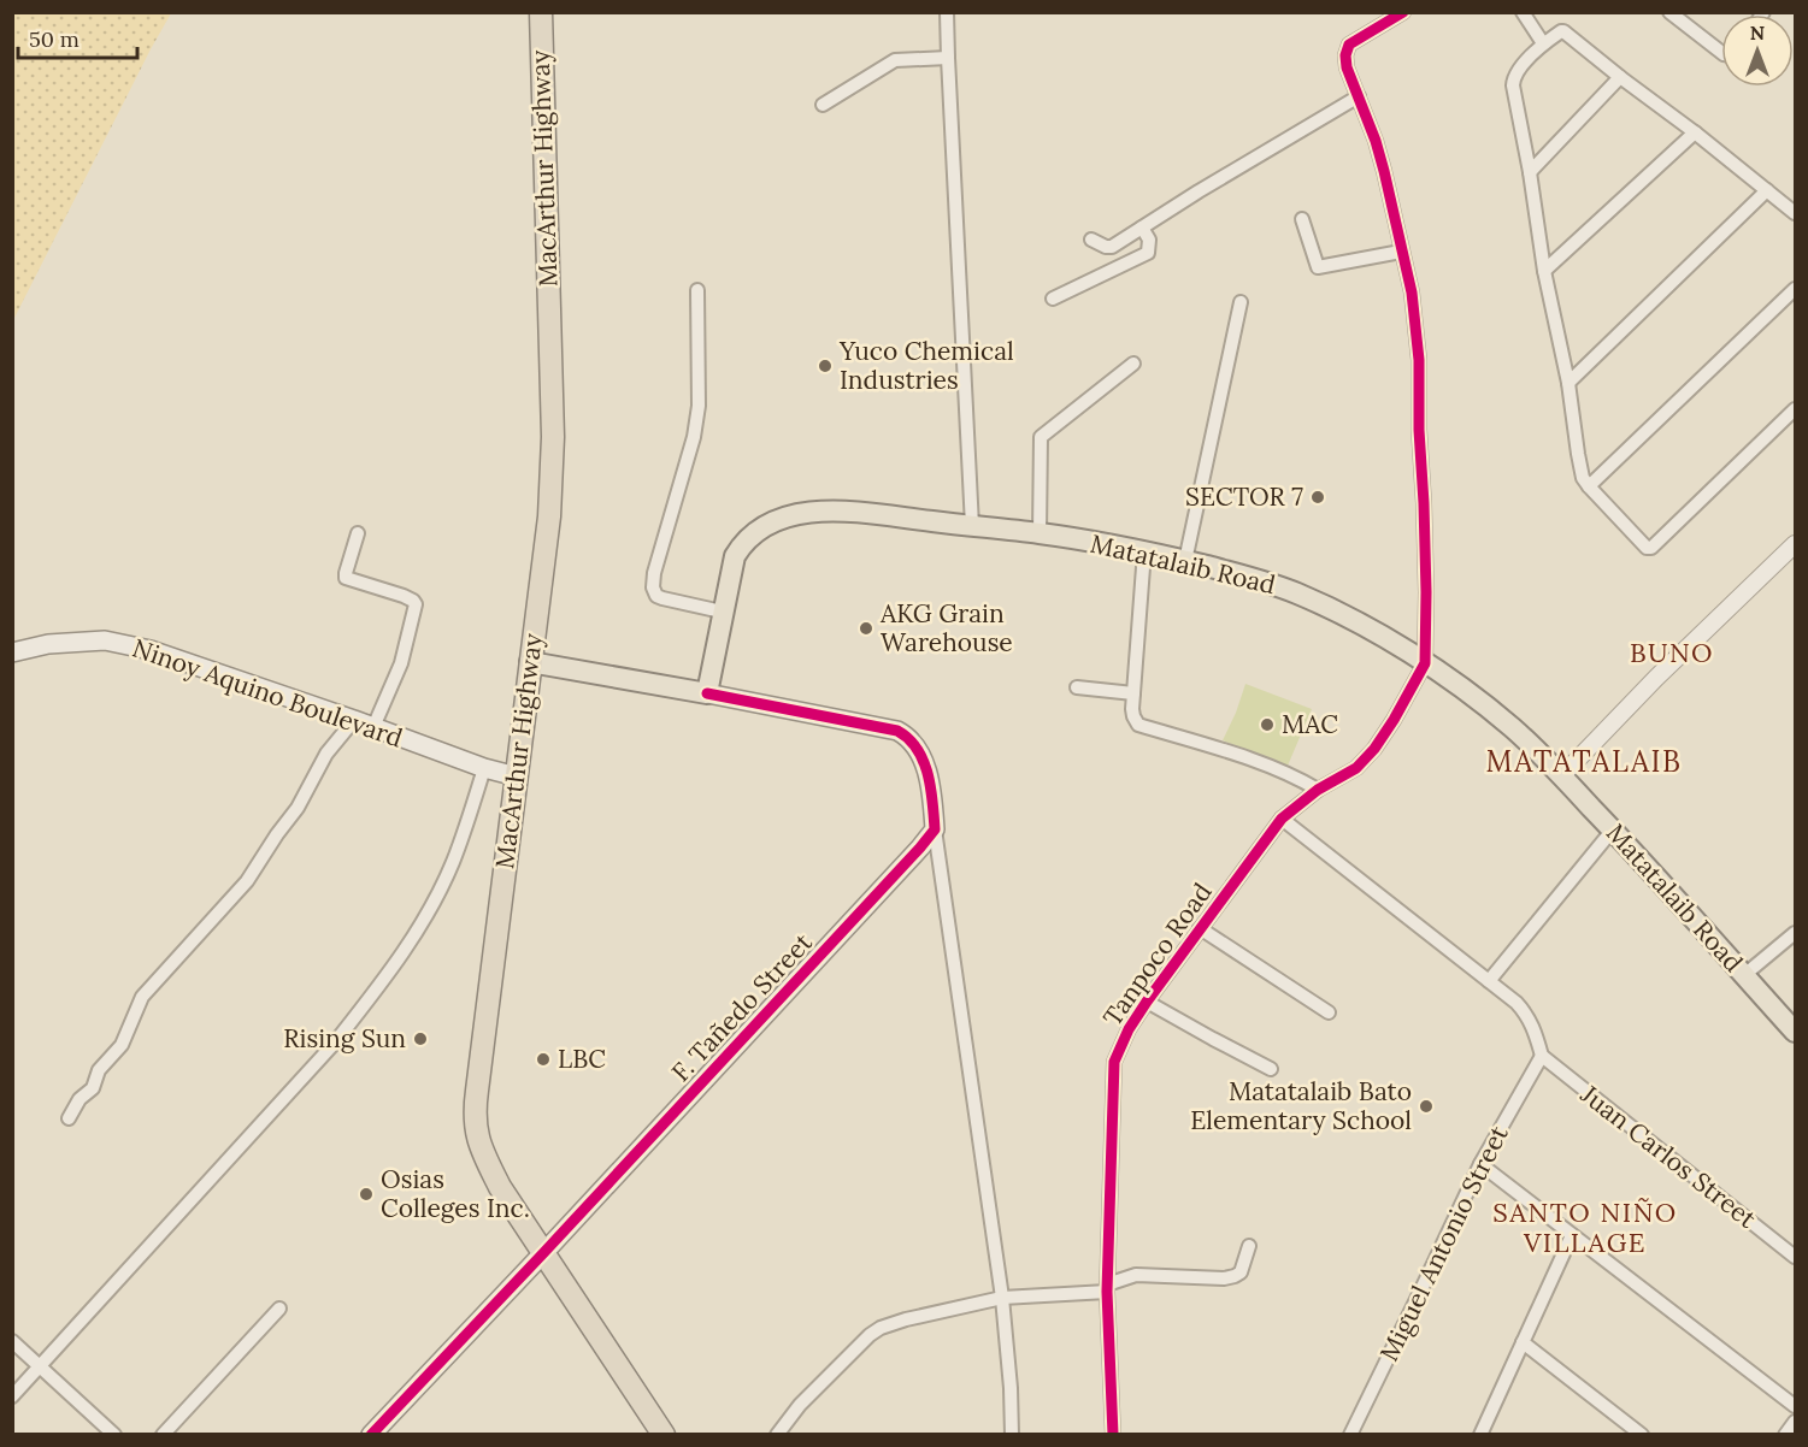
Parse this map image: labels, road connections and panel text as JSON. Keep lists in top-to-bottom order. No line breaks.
{"streets":{"highway":["MacArthur Highway"],"main road":["Matatalaib Road","Ninoy Aquino Boulevard","F. Tañedo Street"],"street":["Tanpoco Road","Juan Carlos Street","Miguel Antonio Street"]},"crossings":[["MacArthur Highway","Ninoy Aquino Boulevard"],["MacArthur Highway","F. Tañedo Street"],["Matatalaib Road","Tanpoco Road"],["Juan Carlos Street","Miguel Antonio Street"]],"districts":["BUNO","MATATALAIB","SANTO NIÑO VILLAGE"],"places":["Yuco Chemical Industries","SECTOR 7","AKG Grain Warehouse","MAC","Rising Sun","LBC","Matatalaib Bato Elementary School","Osias Colleges Inc."],"scale_bar":"50 m","north":"top"}
